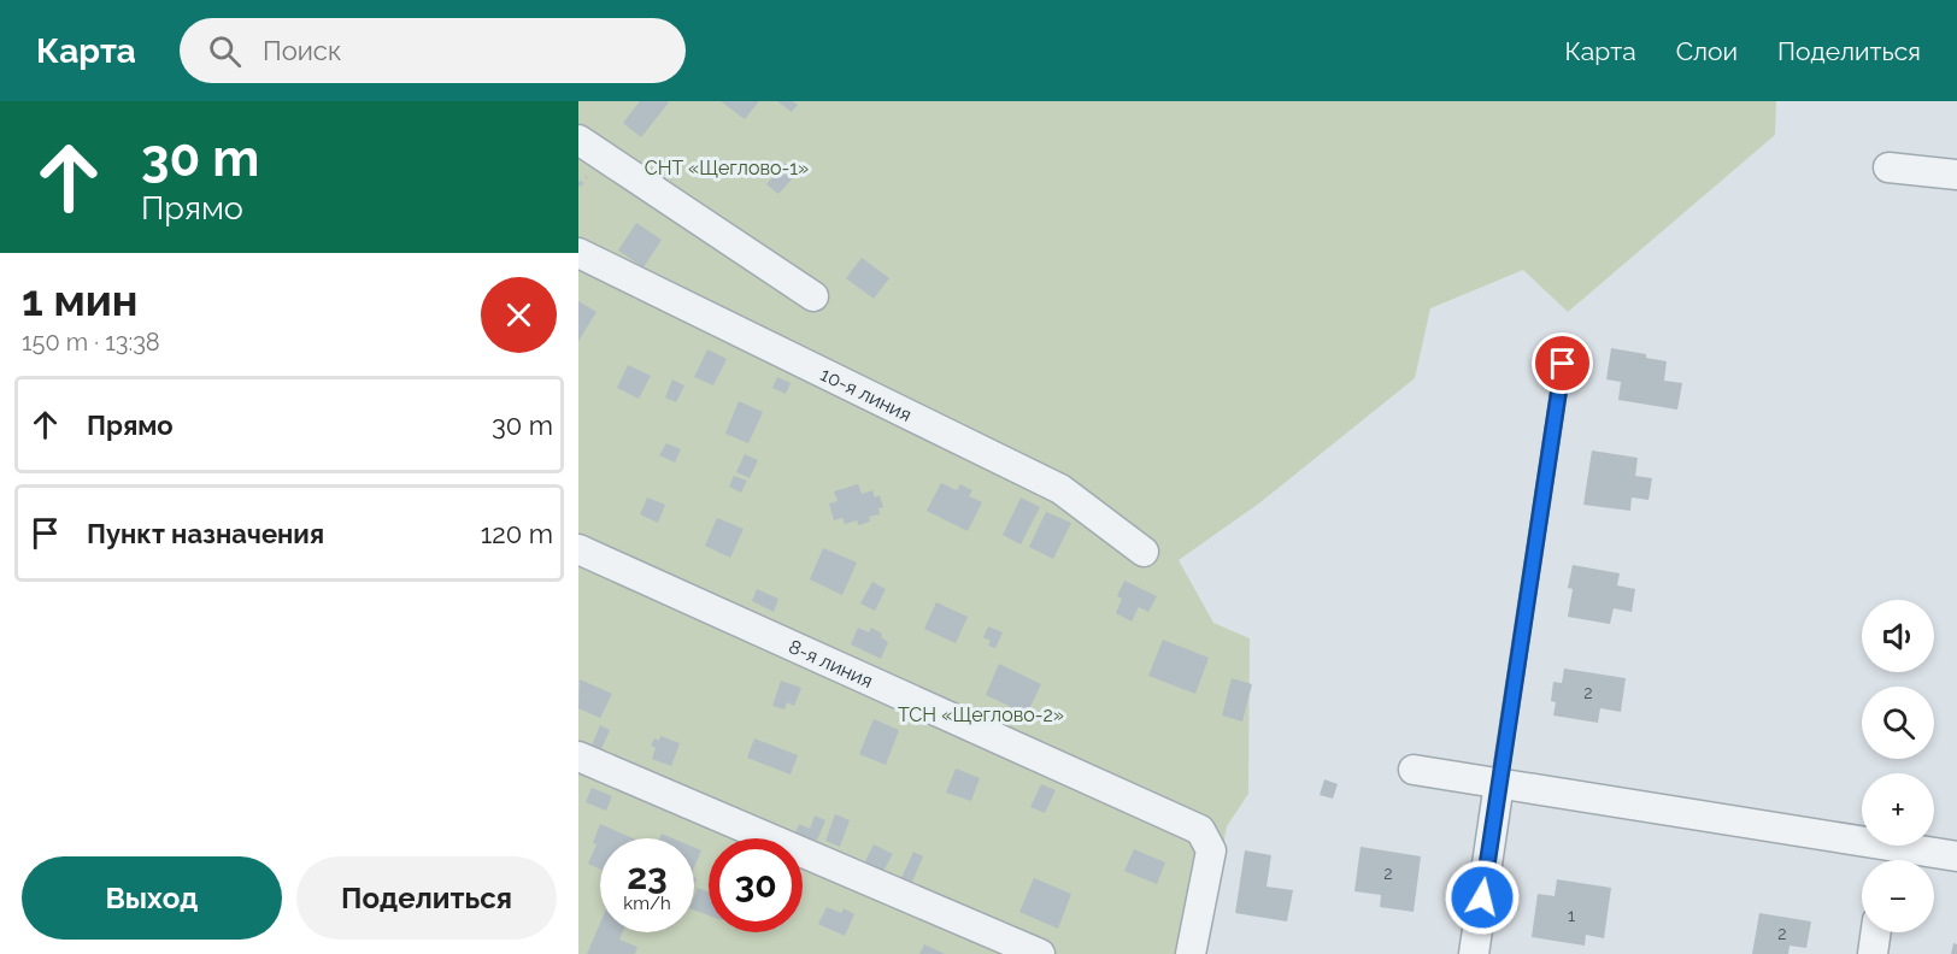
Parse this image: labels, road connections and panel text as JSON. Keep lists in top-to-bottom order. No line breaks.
{"streets":{"street":["10-я линия","8-я линия"]},"parks":["СНТ «Щеглово-1»","ТСН «Щеглово-2»"],"house_numbers":["2","2","1","2"],"page":{"header":"Карта","search":"Поиск","nav":["Карта","Слои","Поделиться"],"turn":["30 m","Прямо"],"heading":["1 мин","150 m · 13:38"],"list":[{"name":"Прямо","value":"30 m"},{"name":"Пункт назначения","value":"120 m"}],"map_buttons":["+","−"],"speed":"23 km/h","limit":"30","buttons":["Выход","Поделиться"]}}
